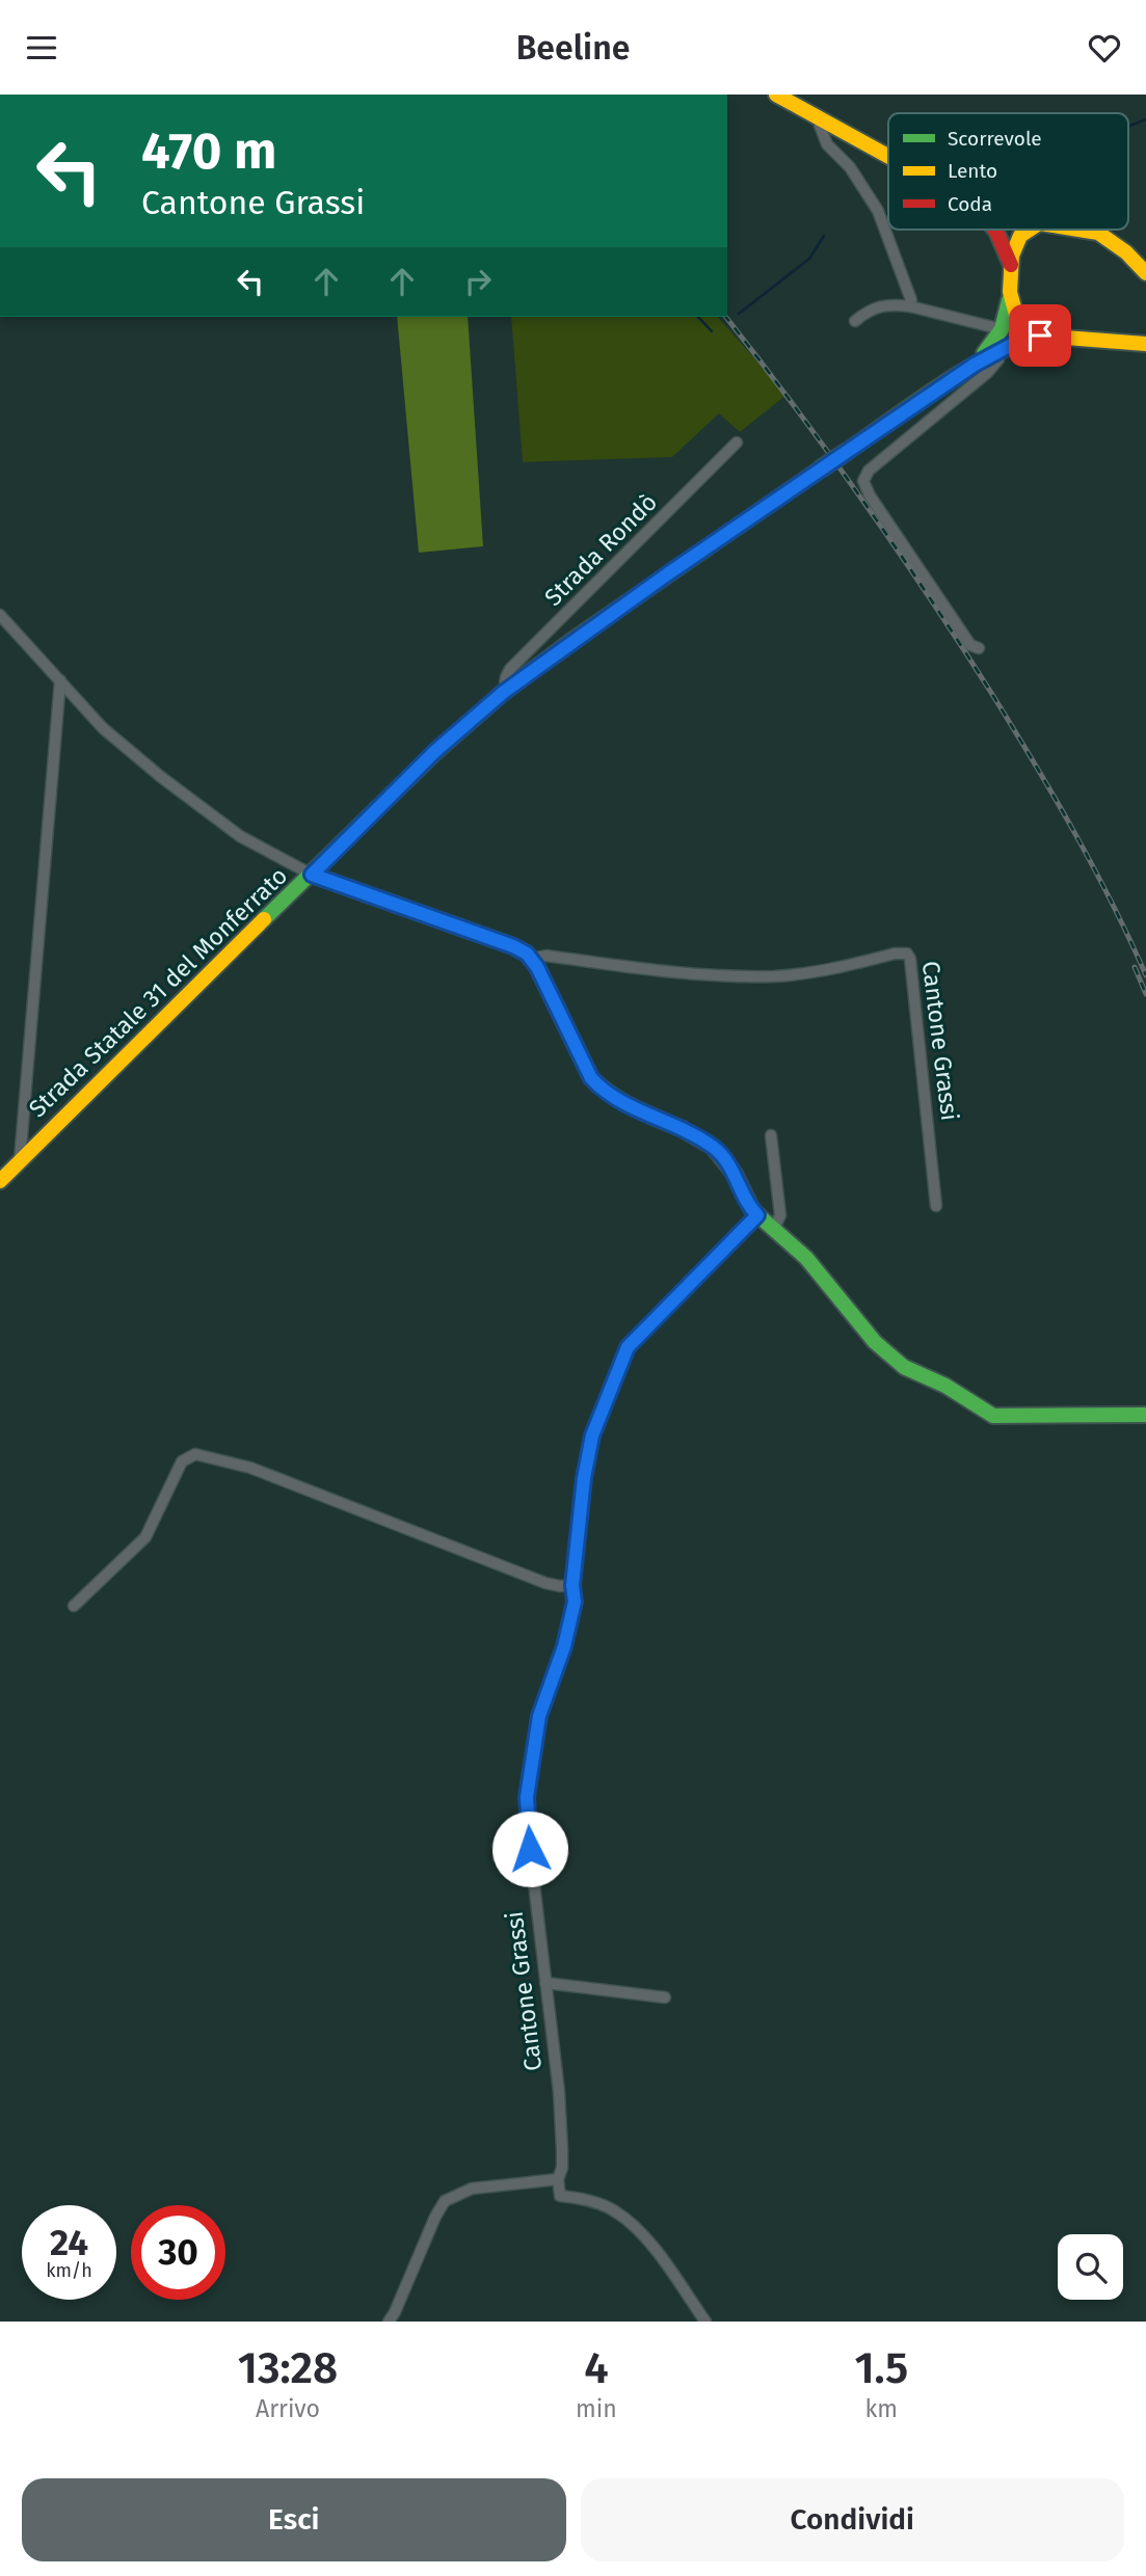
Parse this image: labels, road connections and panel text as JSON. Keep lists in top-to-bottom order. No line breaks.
{"streets":{"main road":["Strada Statale 31 del Monferrato","Cantone Grassi"],"street":["Strada Rondò"]},"crossings":[["Strada Rondò","Strada Statale 31 del Monferrato"],["Strada Statale 31 del Monferrato","Cantone Grassi"]],"legend":["Scorrevole","Lento","Coda"],"page":{"header":"Beeline","turn":["470 m","Cantone Grassi"],"speed":"24 km/h","limit":"30","eta":["13:28","Arrivo","4","min","1.5","km"],"buttons":["Esci","Condividi"]}}
